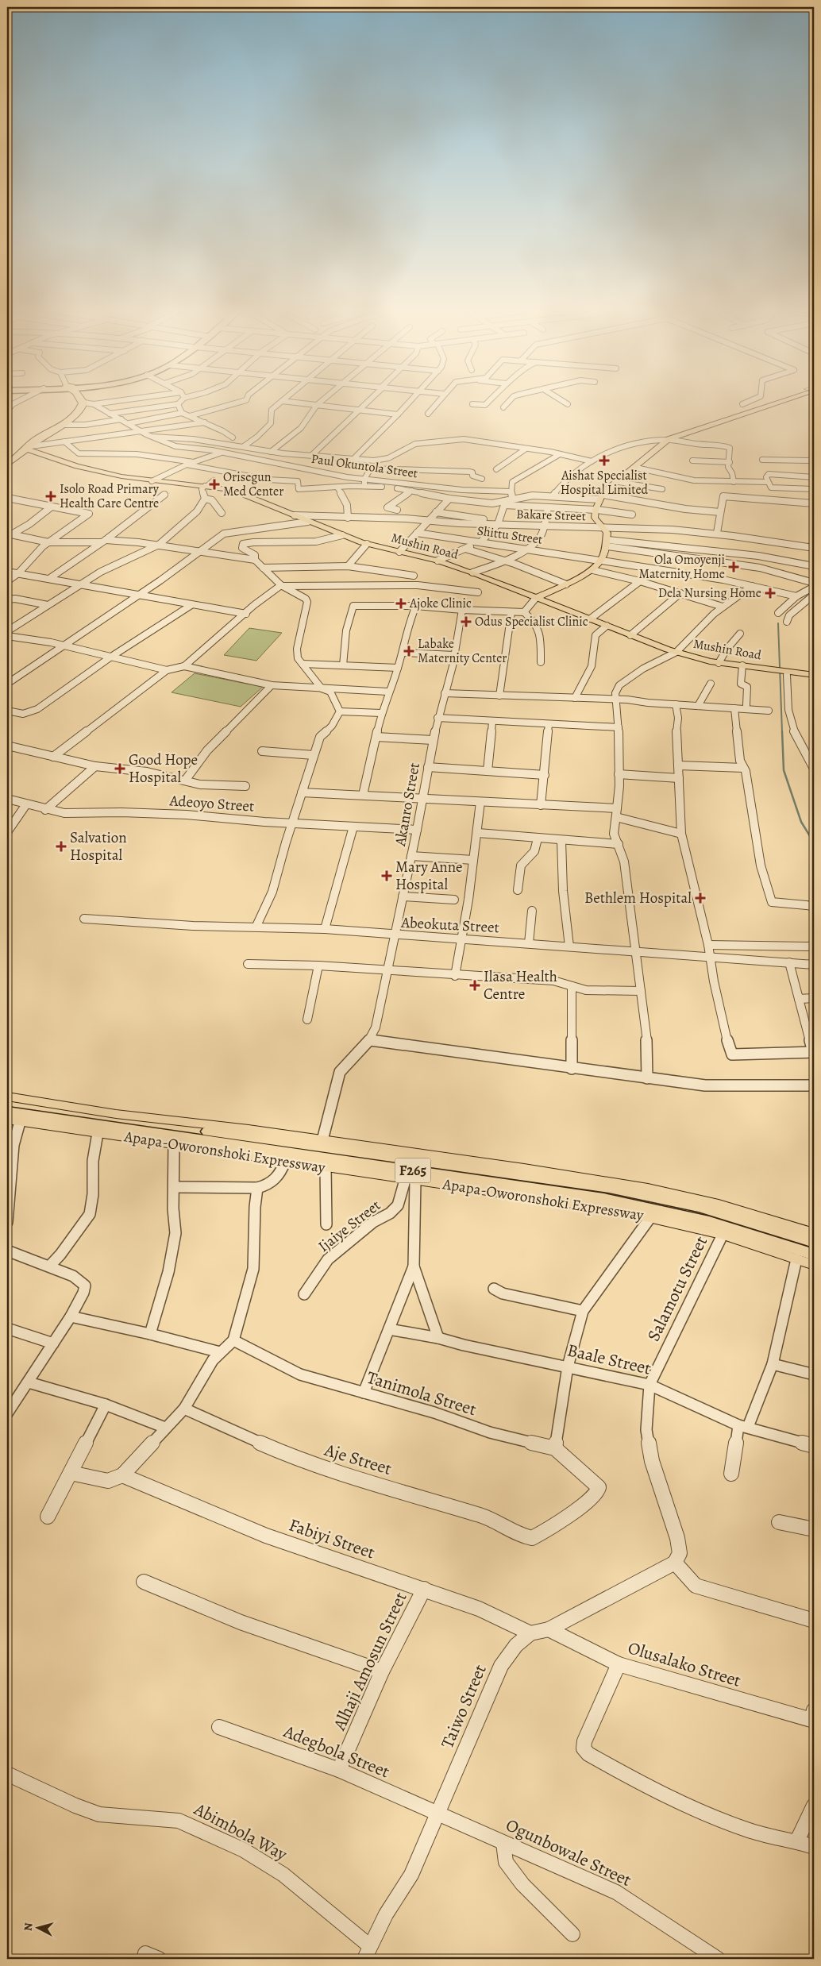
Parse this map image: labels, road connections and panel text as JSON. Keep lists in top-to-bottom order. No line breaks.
{"streets":{"highway":["Apapa-Oworonshoki Expressway","F265"],"main road":["Mushin Road"],"street":["Paul Okuntola Street","Bakare Street","Shittu Street","Adeoyo Street","Akanro Street","Abeokuta Street","Ijaiye Street","Salamotu Street","Baale Street","Tanimola Street","Aje Street","Fabiyi Street","Alhaji Amosun Street","Olusalako Street","Taiwo Street","Adegbola Street","Abimbola Way","Ogunbowale Street"]},"crossings":[["Adeoyo Street","Akanro Street"],["Akanro Street","Abeokuta Street"],["Akanro Street","Apapa-Oworonshoki Expressway"],["Apapa-Oworonshoki Expressway","Ijaiye Street"],["Apapa-Oworonshoki Expressway","Salamotu Street"],["Salamotu Street","Baale Street"],["Tanimola Street","Aje Street"],["Fabiyi Street","Alhaji Amosun Street"],["Fabiyi Street","Taiwo Street"],["Alhaji Amosun Street","Adegbola Street"],["Taiwo Street","Adegbola Street"],["Taiwo Street","Abimbola Way"],["Taiwo Street","Ogunbowale Street"],["Adegbola Street","Ogunbowale Street"]],"places":{"health":["Aishat Specialist Hospital Limited","Orisegun Med Center","Isolo Road Primary Health Care Centre","Ola Omoyenji Maternity Home","Dela Nursing Home","Ajoke Clinic","Odus Specialist Clinic","Labake Maternity Center","Good Hope Hospital","Salvation Hospital","Mary Anne Hospital","Bethlem Hospital","Ilasa Health Centre"]},"north":"left"}
